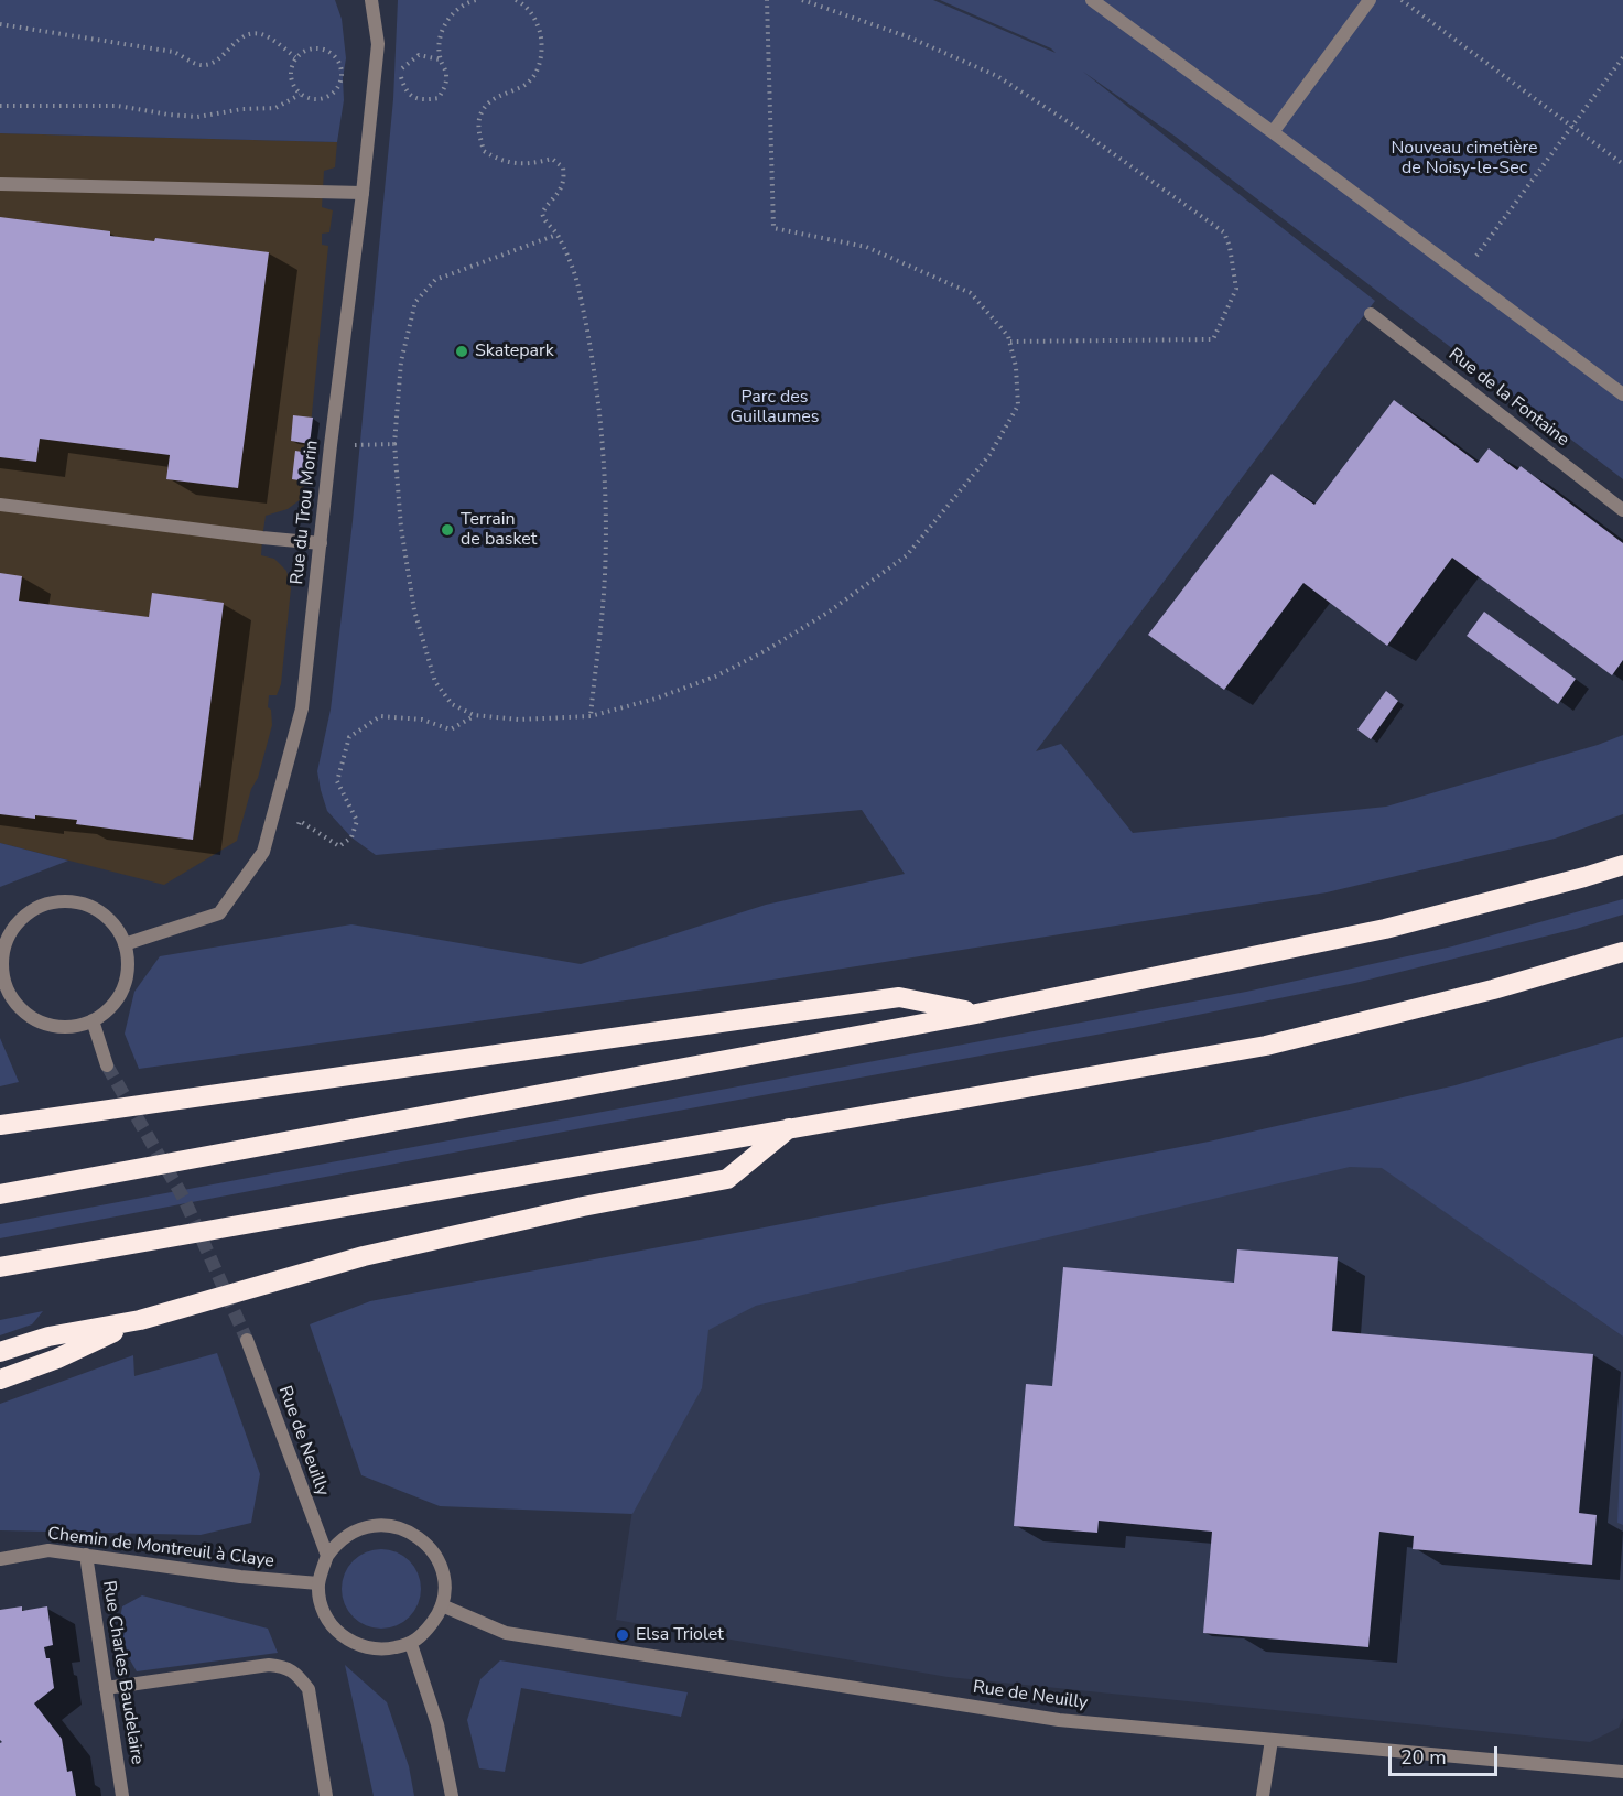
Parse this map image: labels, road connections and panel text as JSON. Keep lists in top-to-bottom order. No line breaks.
{"streets":{"street":["Rue de la Fontaine","Rue du Trou Morin","Rue de Neuilly","Chemin de Montreuil à Claye","Rue Charles Baudelaire"]},"crossings":[["Rue de Neuilly","Chemin de Montreuil à Claye"],["Chemin de Montreuil à Claye","Rue Charles Baudelaire"]],"parks":["Nouveau cimetière de Noisy-le-Sec","Parc des Guillaumes"],"places":["Skatepark","Terrain de basket","Elsa Triolet"],"scale_bar":"20 m"}
